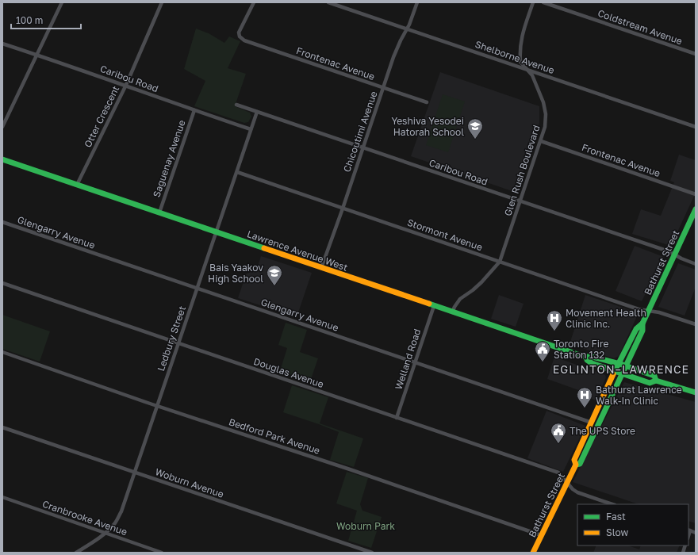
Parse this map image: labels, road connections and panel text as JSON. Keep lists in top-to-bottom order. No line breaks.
{"streets":{"main road":["Lawrence Avenue West","Bathurst Street"],"street":["Coldstream Avenue","Shelborne Avenue","Frontenac Avenue","Caribou Road","Otter Crescent","Chicoutimi Avenue","Saguenay Avenue","Glen Rush Boulevard","Glengarry Avenue","Stormont Avenue","Ledbury Street","Welland Road","Douglas Avenue","Bedford Park Avenue","Woburn Avenue","Cranbrooke Avenue"]},"crossings":[["Shelborne Avenue","Chicoutimi Avenue"],["Shelborne Avenue","Glen Rush Boulevard"],["Frontenac Avenue","Chicoutimi Avenue"],["Frontenac Avenue","Glen Rush Boulevard"],["Caribou Road","Otter Crescent"],["Caribou Road","Chicoutimi Avenue"],["Caribou Road","Saguenay Avenue"],["Caribou Road","Glen Rush Boulevard"],["Caribou Road","Bathurst Street"],["Caribou Road","Ledbury Street"],["Otter Crescent","Lawrence Avenue West"],["Chicoutimi Avenue","Stormont Avenue"],["Chicoutimi Avenue","Lawrence Avenue West"],["Saguenay Avenue","Lawrence Avenue West"],["Glen Rush Boulevard","Stormont Avenue"],["Glen Rush Boulevard","Lawrence Avenue West"],["Glengarry Avenue","Bathurst Street"],["Glengarry Avenue","Ledbury Street"],["Glengarry Avenue","Welland Road"],["Stormont Avenue","Bathurst Street"],["Stormont Avenue","Ledbury Street"],["Lawrence Avenue West","Bathurst Street"],["Lawrence Avenue West","Ledbury Street"],["Lawrence Avenue West","Welland Road"],["Bathurst Street","Douglas Avenue"],["Bathurst Street","Bedford Park Avenue"],["Ledbury Street","Douglas Avenue"],["Ledbury Street","Bedford Park Avenue"],["Ledbury Street","Woburn Avenue"],["Ledbury Street","Cranbrooke Avenue"],["Welland Road","Douglas Avenue"]],"districts":["EGLINTON–LAWRENCE"],"parks":["Woburn Park"],"places":{"school or university":["Yeshiva Yesodei Hatorah School","Bais Yaakov High School"],"hospital":["Movement Health Clinic Inc.","Bathurst Lawrence Walk-In Clinic"],"public building":["Toronto Fire Station 132","The UPS Store"]},"legend":["Fast","Slow"],"scale_bar":"100 m"}
